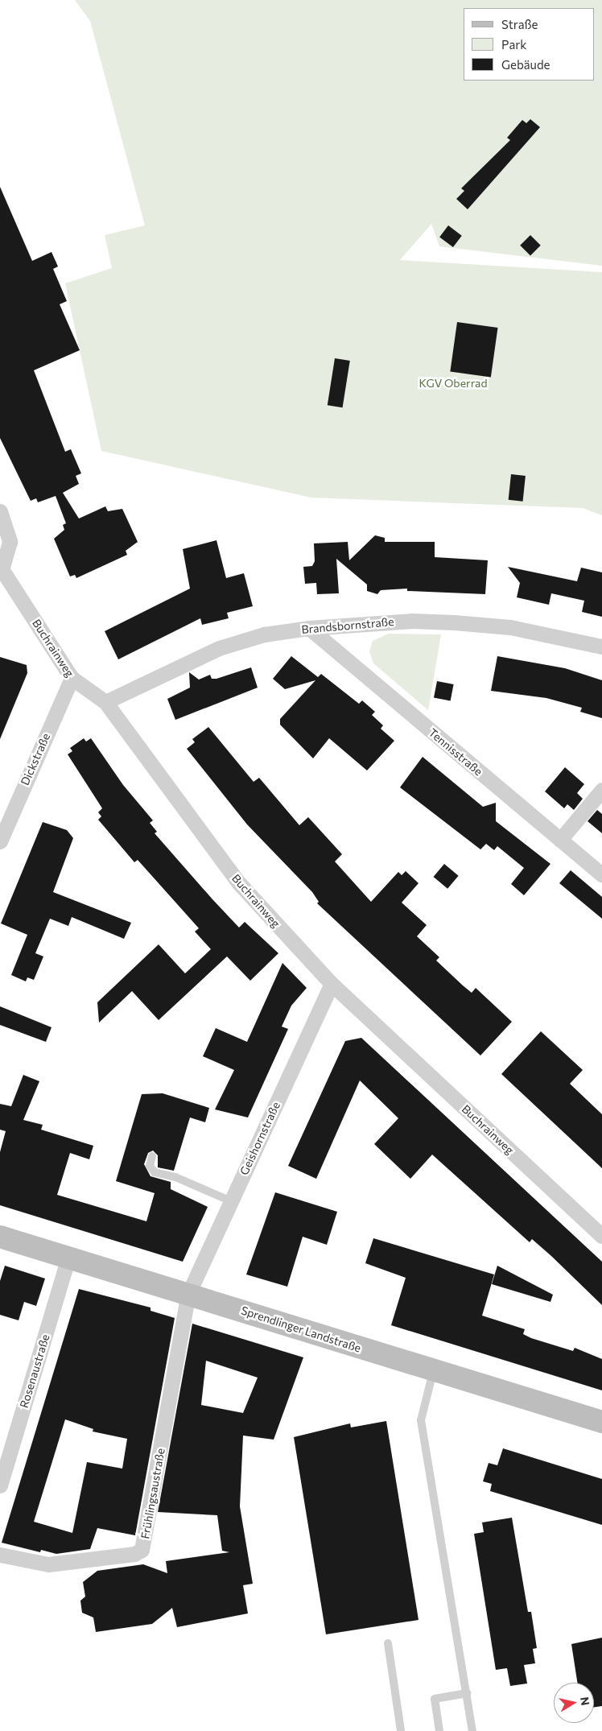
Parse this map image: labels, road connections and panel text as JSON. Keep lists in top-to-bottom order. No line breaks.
{"streets":{"main road":["Sprendlinger Landstraße"],"street":["Brandsbornstraße","Buchrainweg","Tennisstraße","Dickstraße","Geishornstraße","Rosenaustraße","Frühlingsaustraße"]},"crossings":[["Brandsbornstraße","Buchrainweg"],["Brandsbornstraße","Tennisstraße"],["Buchrainweg","Dickstraße"],["Buchrainweg","Geishornstraße"],["Geishornstraße","Sprendlinger Landstraße"],["Geishornstraße","Frühlingsaustraße"],["Sprendlinger Landstraße","Rosenaustraße"],["Sprendlinger Landstraße","Frühlingsaustraße"]],"parks":["KGV Oberrad"],"legend":["Straße","Park","Gebäude"],"north":"right"}
